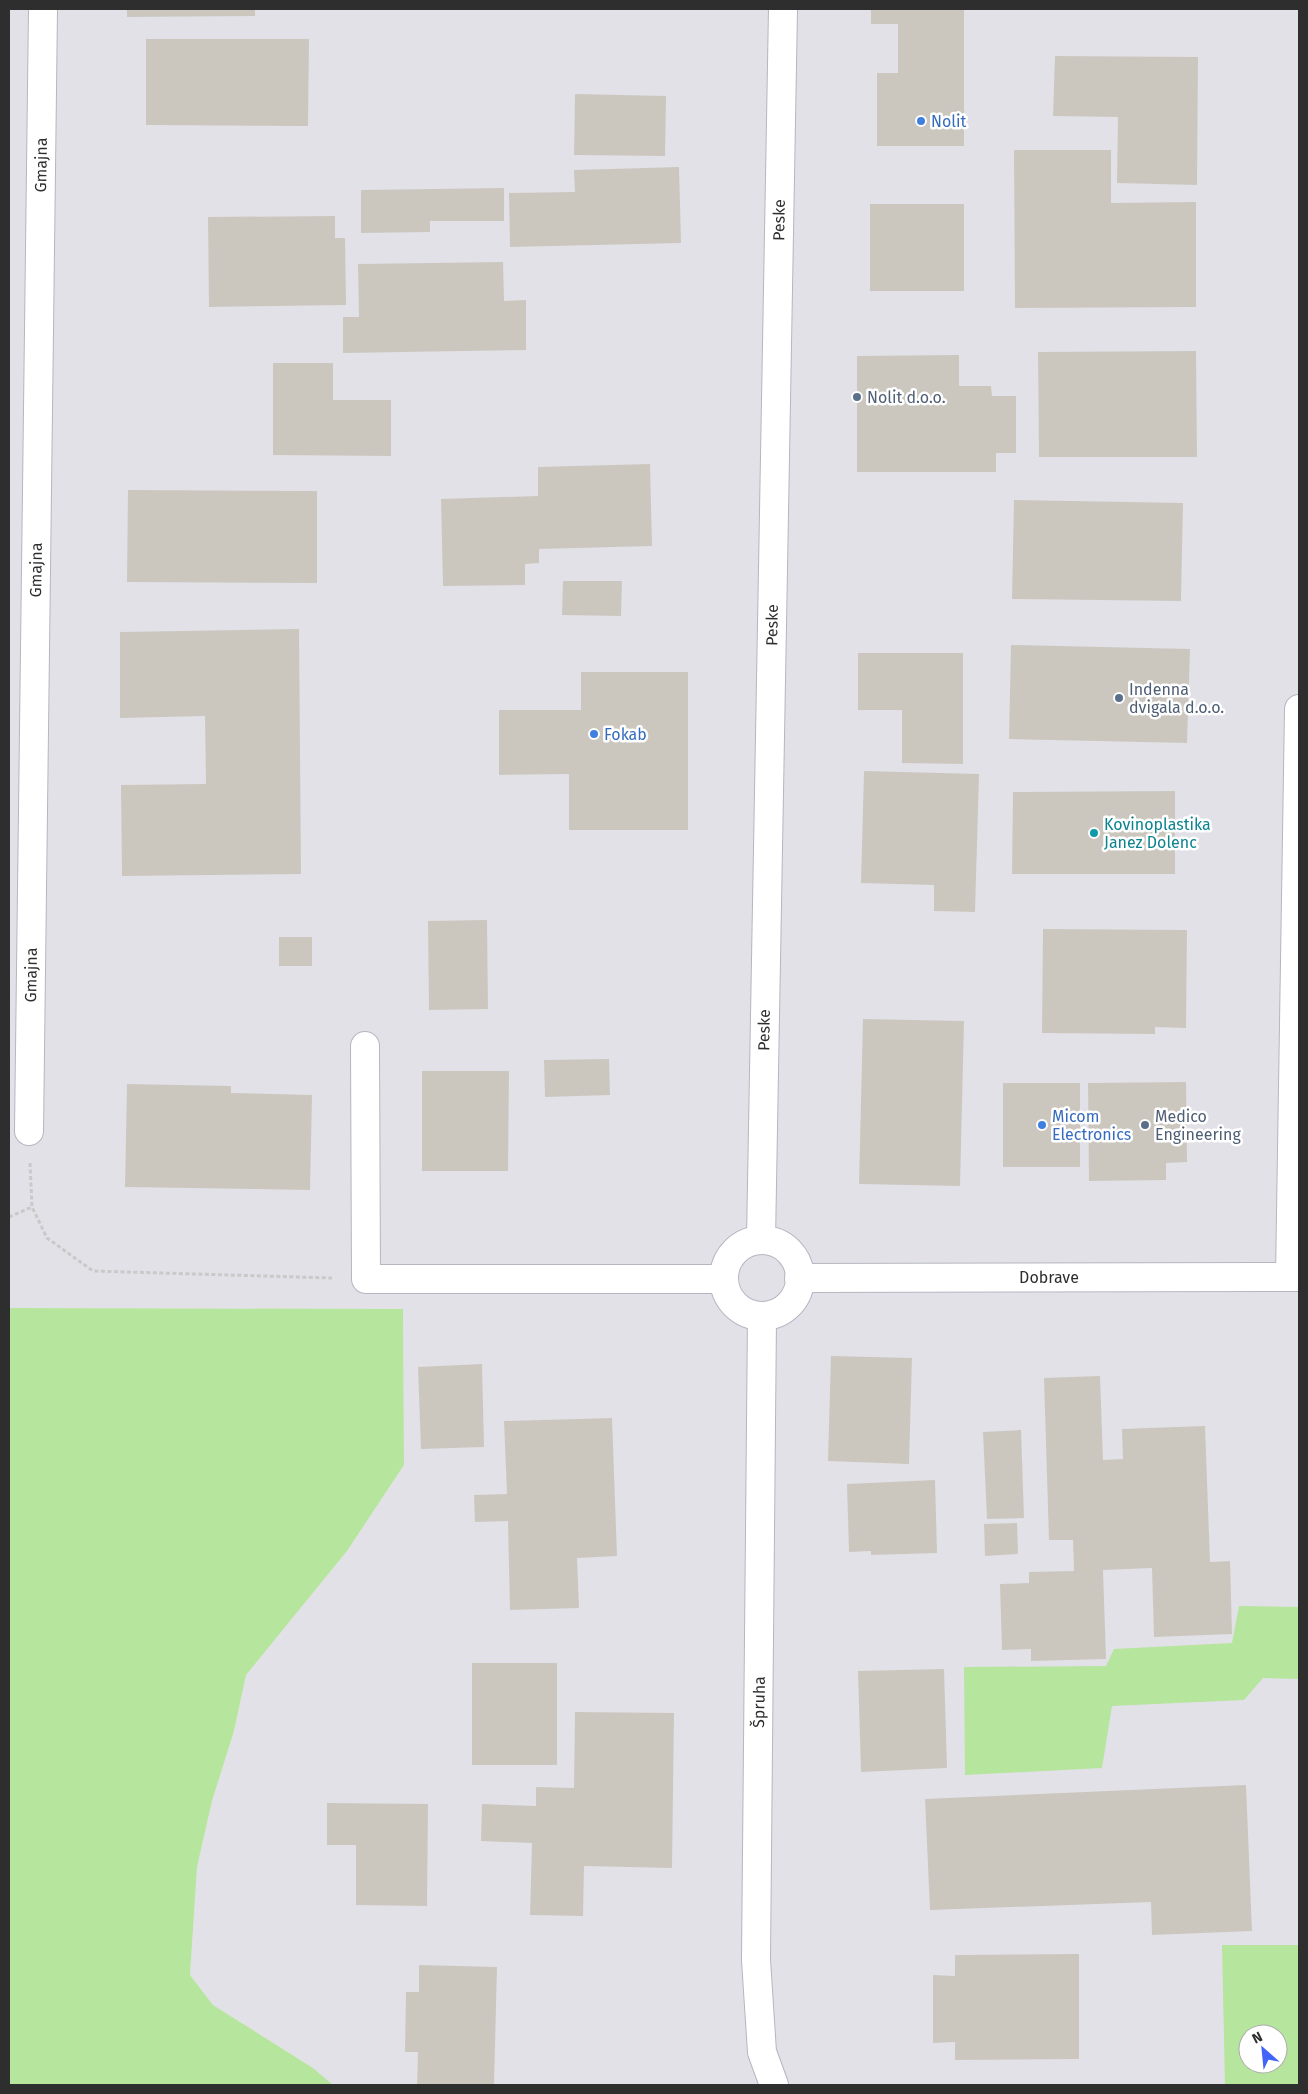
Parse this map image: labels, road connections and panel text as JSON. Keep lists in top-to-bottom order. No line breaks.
{"streets":{"street":["Gmajna","Peske","Dobrave","Špruha"]},"crossings":[["Peske","Dobrave"],["Peske","Špruha"],["Dobrave","Špruha"]],"places":["Nolit","Nolit d.o.o.","Indenna dvigala d.o.o.","Fokab","Kovinoplastika Janez Dolenc","Micom Electronics","Medico Engineering"],"north":"top left"}
